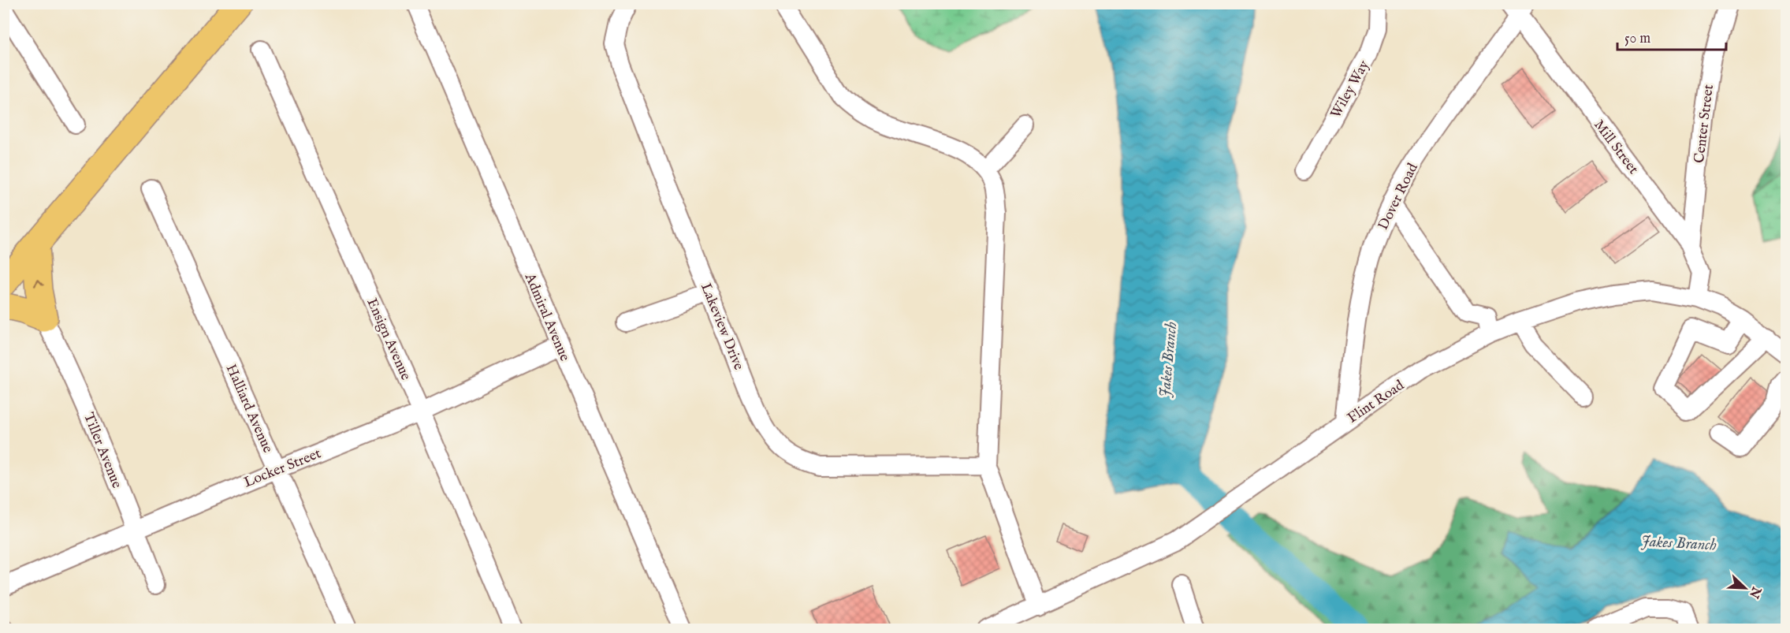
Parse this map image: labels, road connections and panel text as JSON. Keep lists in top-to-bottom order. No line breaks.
{"streets":{"street":["Wiley Way","Center Street","Mill Street","Dover Road","Admiral Avenue","Lakeview Drive","Ensign Avenue","Flint Road","Halliard Avenue","Tiller Avenue","Locker Street"]},"crossings":[["Center Street","Mill Street"],["Mill Street","Dover Road"],["Mill Street","Flint Road"],["Dover Road","Flint Road"],["Admiral Avenue","Locker Street"],["Ensign Avenue","Locker Street"],["Halliard Avenue","Locker Street"],["Tiller Avenue","Locker Street"]],"water":["Jakes Branch"],"scale_bar":"50 m","north":"bottom right"}
